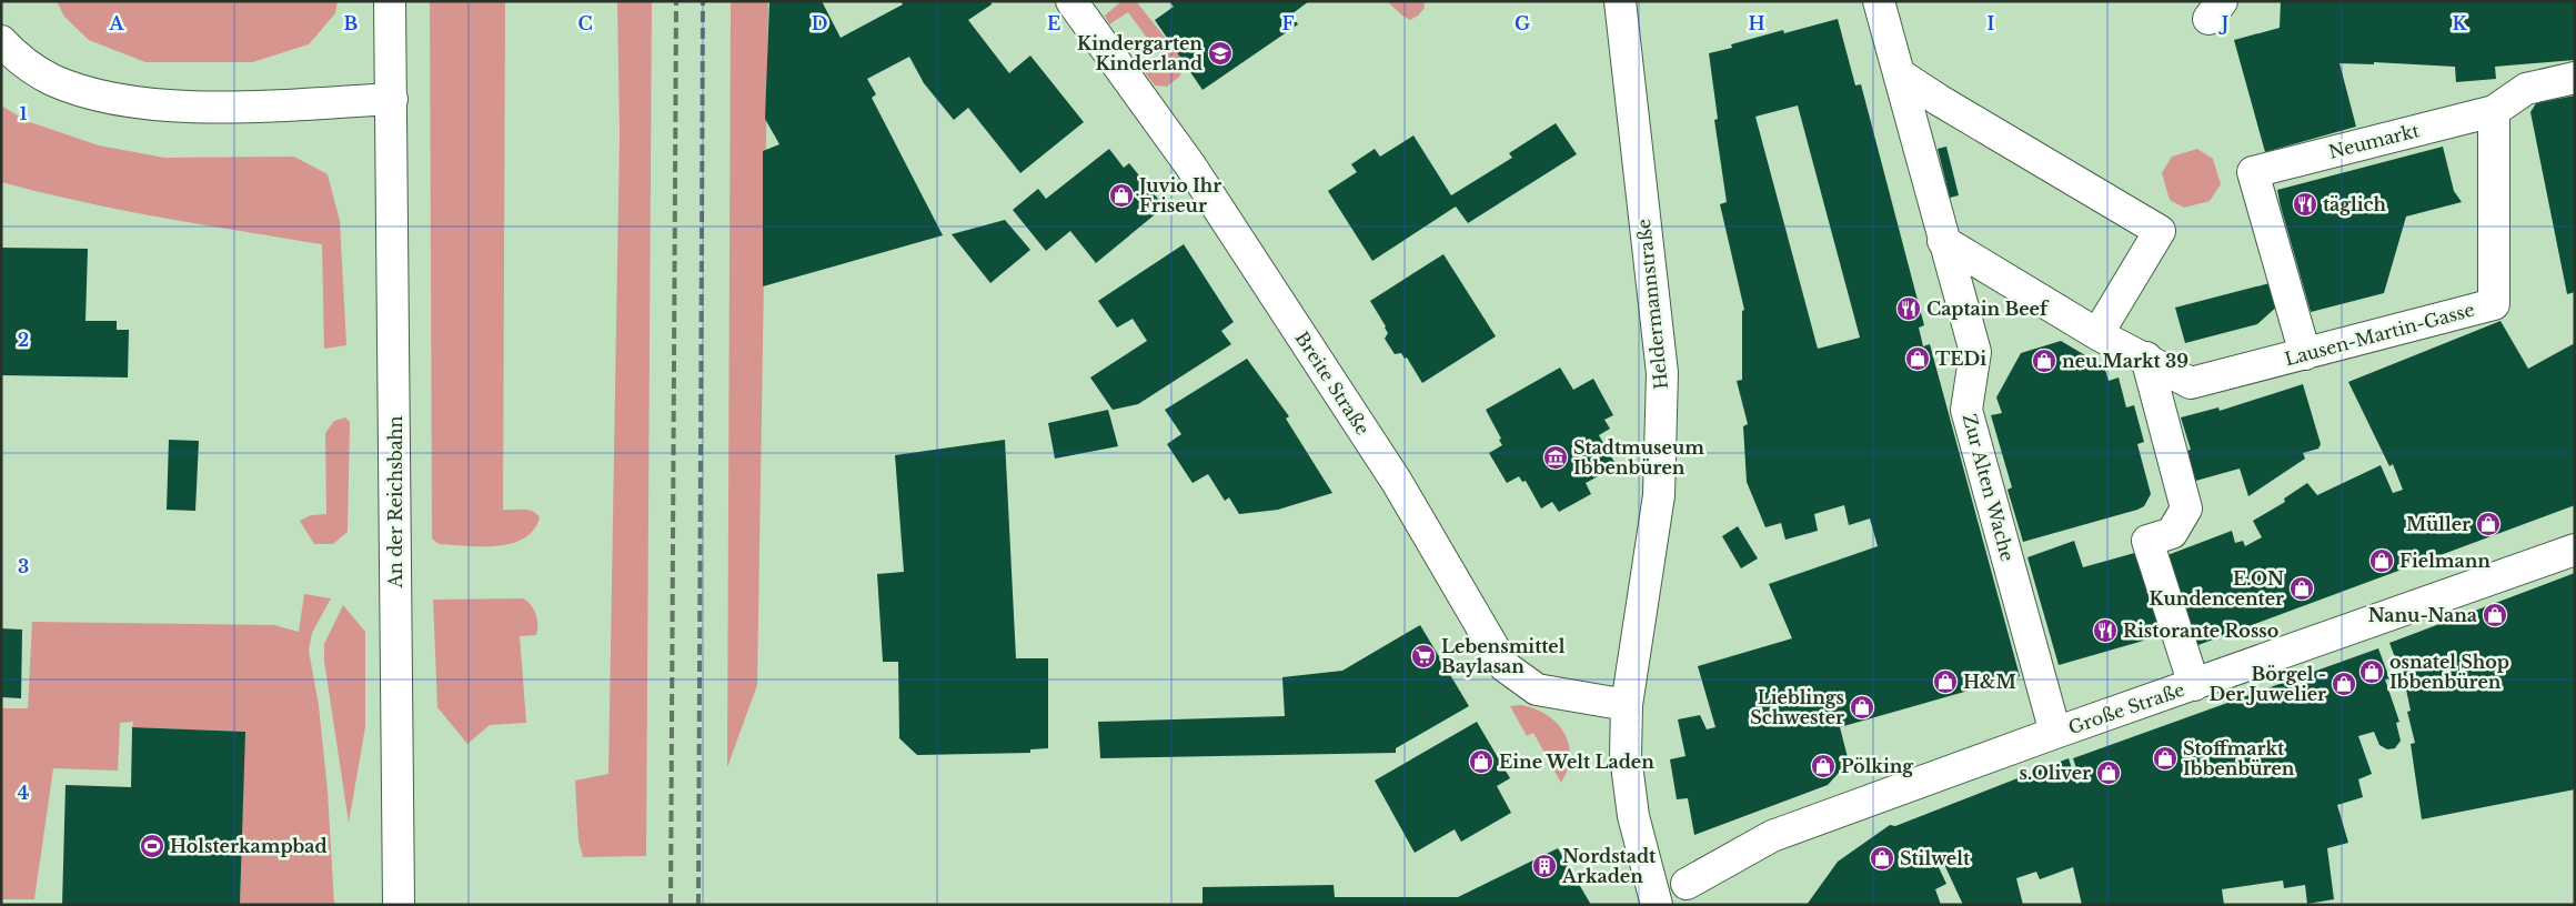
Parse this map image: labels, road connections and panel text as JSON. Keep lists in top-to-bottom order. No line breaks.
{"streets":{"street":["Neumarkt","Heldermannstraße","Lausen-Martin-Gasse","Breite Straße","Zur Alten Wache","An der Reichsbahn","Große Straße"]},"crossings":[["Neumarkt","Lausen-Martin-Gasse"],["Heldermannstraße","Breite Straße"],["Lausen-Martin-Gasse","Zur Alten Wache"],["Zur Alten Wache","Große Straße"]],"places":{"school or university":["Kindergarten Kinderland"],"shop":["Juvio Ihr Friseur","TEDi","neu.Markt 39","Müller","Fielmann","E.ON Kundencenter","Nanu-Nana","osnatel Shop Ibbenbüren","H&M","Börgel - Der Juwelier","Lieblings Schwester","Stoffmarkt Ibbenbüren","Eine Welt Laden","Pölking","s.Oliver","Stilwelt"],"restaurant":["täglich","Captain Beef","Ristorante Rosso"],"museum":["Stadtmuseum Ibbenbüren"],"supermarket":["Lebensmittel Baylasan"],"sports":["Holsterkampbad"],"building":["Nordstadt Arkaden"]},"grid":{"columns":["A","B","C","D","E","F","G","H","I","J","K"],"rows":["1","2","3","4"]}}
